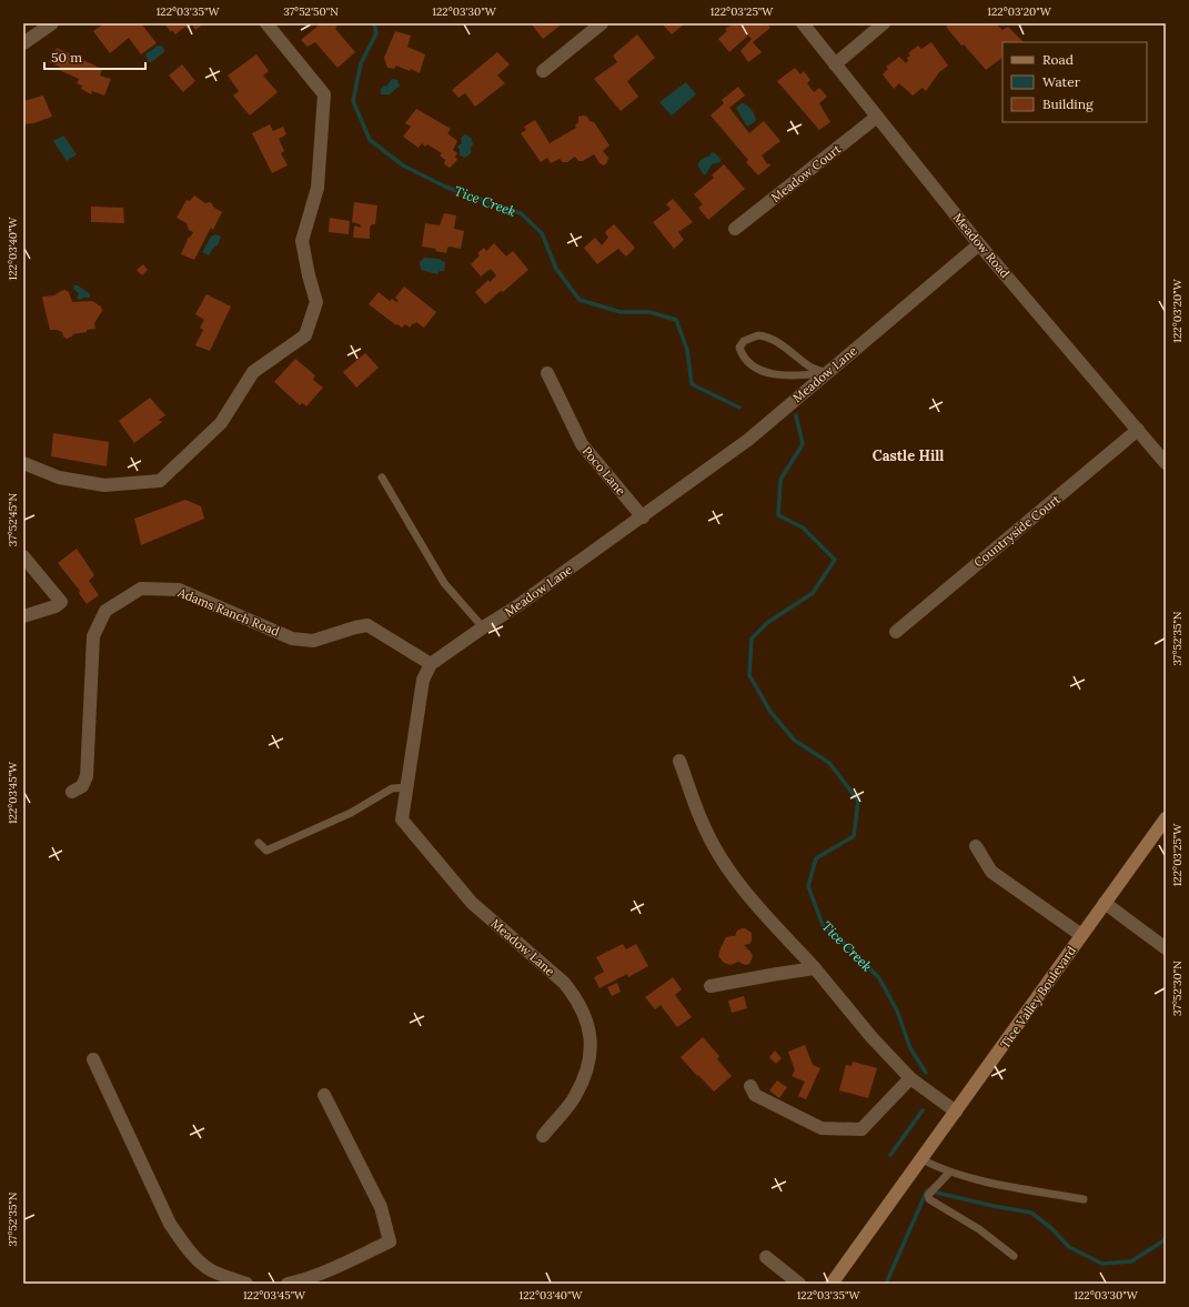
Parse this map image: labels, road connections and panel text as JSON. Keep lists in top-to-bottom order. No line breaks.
{"streets":{"street":["Meadow Court","Meadow Road","Meadow Lane","Poco Lane","Countryside Court","Adams Ranch Road","Tice Valley Boulevard"]},"crossings":[["Meadow Court","Meadow Road"],["Meadow Road","Meadow Lane"],["Meadow Road","Countryside Court"],["Meadow Lane","Poco Lane"],["Meadow Lane","Adams Ranch Road"]],"districts":["Castle Hill"],"water":["Tice Creek"],"legend":["Road","Water","Building"],"scale_bar":"50 m","coordinates":["122°03'35\"W","37°52'50\"N","122°03'30\"W","122°03'25\"W","122°03'20\"W","122°03'40\"W","37°52'45\"N","37°52'35\"N","122°03'45\"W","37°52'30\"N"]}
